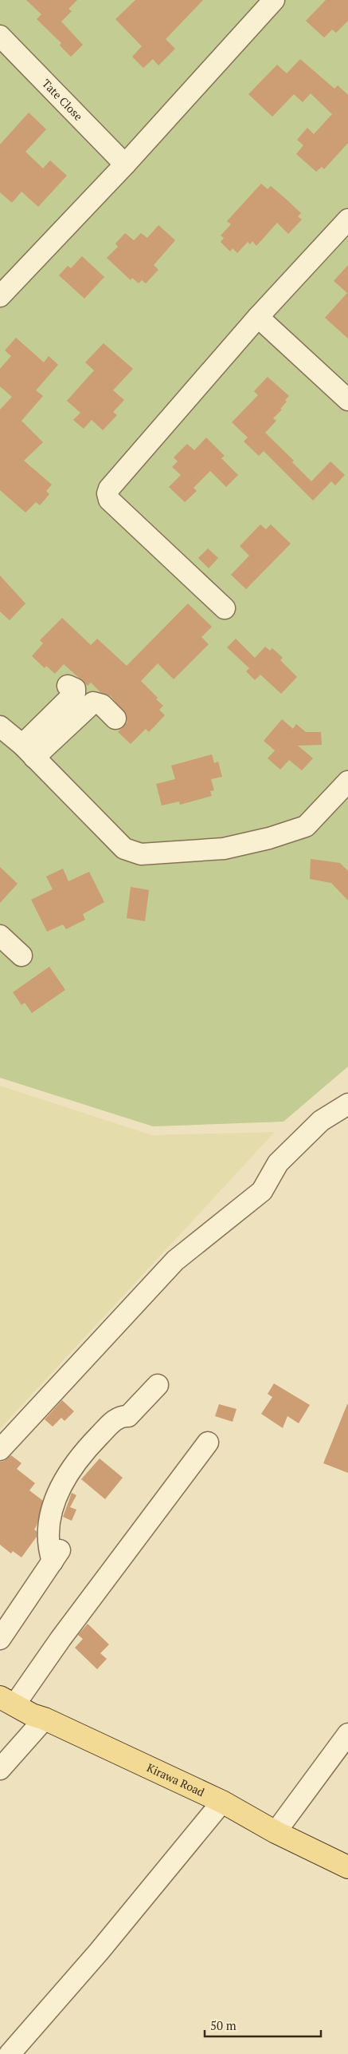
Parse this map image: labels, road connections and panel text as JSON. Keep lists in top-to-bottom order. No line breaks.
{"streets":{"main road":["Kirawa Road"],"street":["Tate Close"]},"scale_bar":"50 m"}
